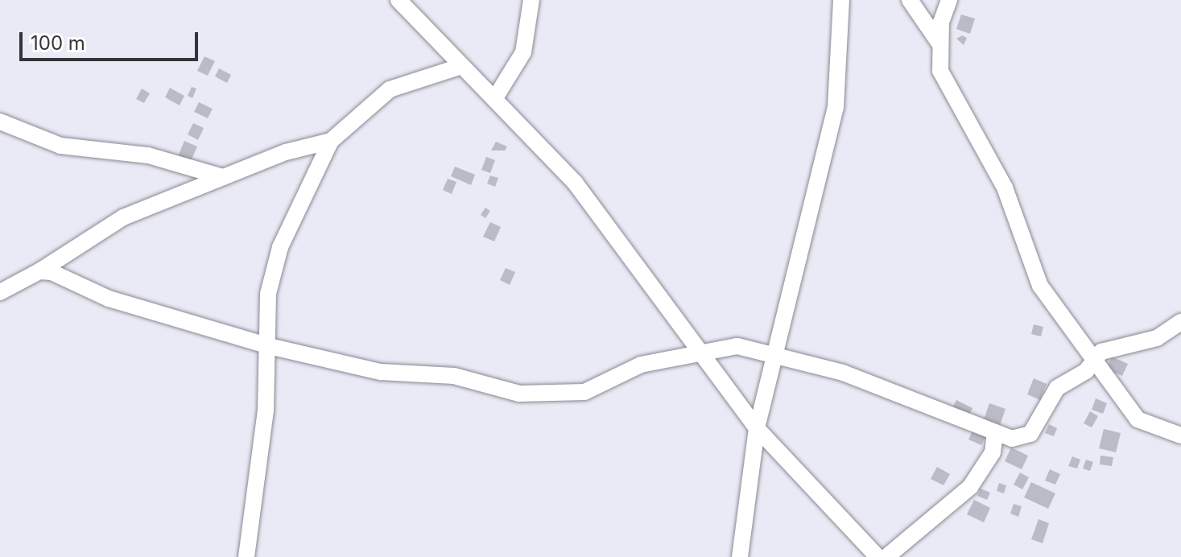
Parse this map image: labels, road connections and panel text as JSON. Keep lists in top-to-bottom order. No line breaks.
{"scale_bar":"100 m"}
